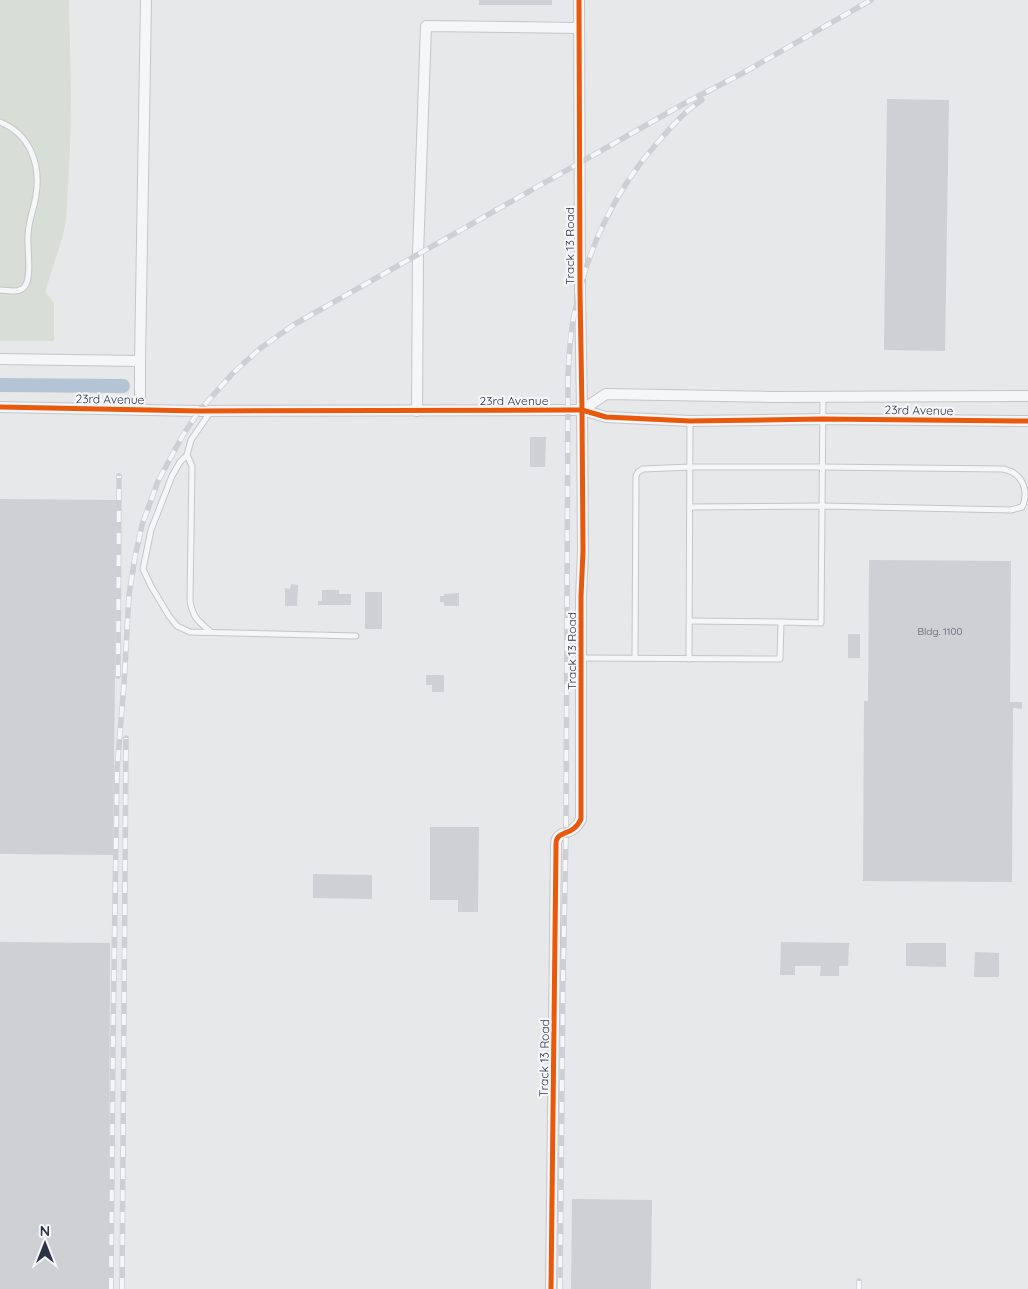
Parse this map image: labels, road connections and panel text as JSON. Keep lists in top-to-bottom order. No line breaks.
{"streets":{"street":["Track 13 Road","23rd Avenue"]},"crossings":[["Track 13 Road","23rd Avenue"]],"house_numbers":["Bldg. 1100"],"north":"top"}
